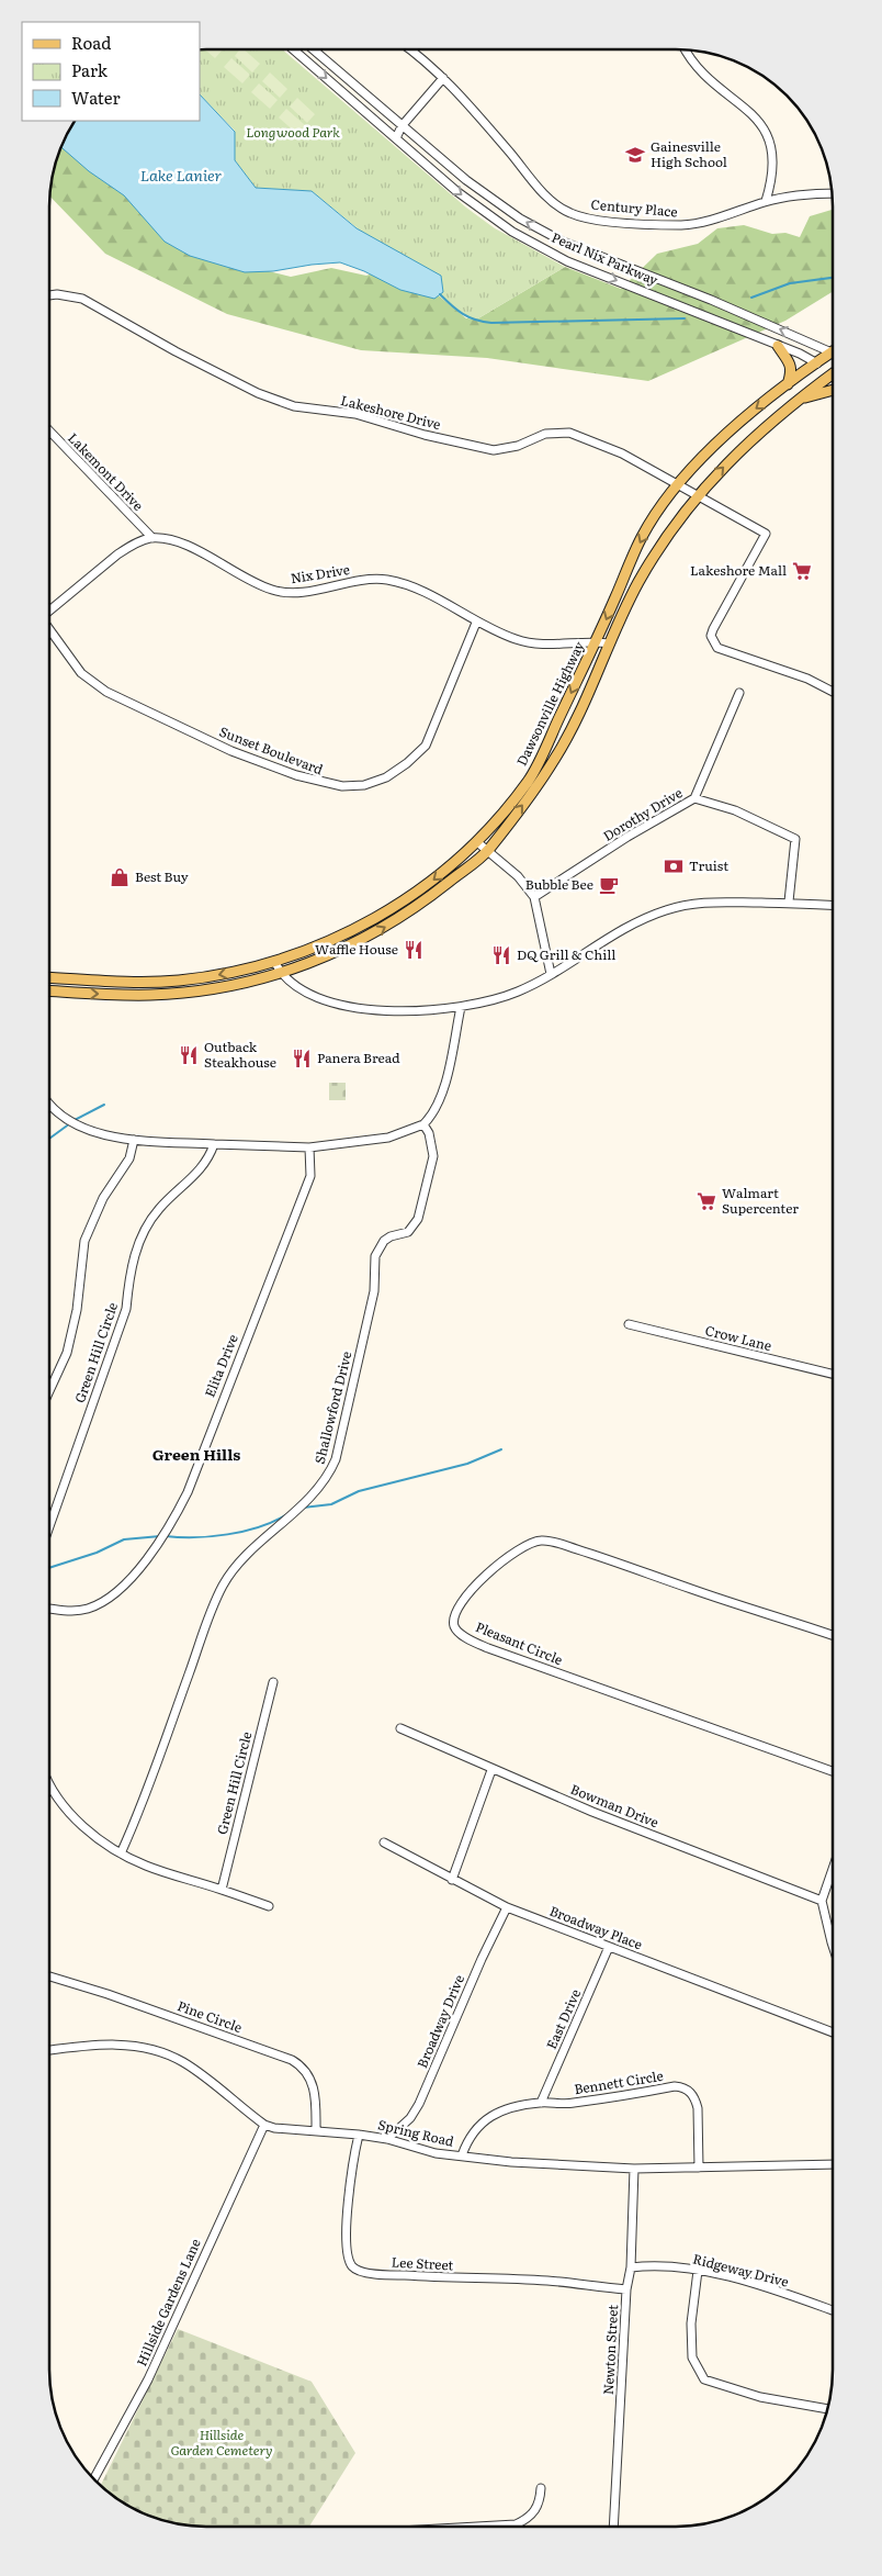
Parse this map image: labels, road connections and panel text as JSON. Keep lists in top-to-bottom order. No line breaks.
{"streets":{"main road":["Pearl Nix Parkway","Dawsonville Highway"],"street":["Century Place","Lakeshore Drive","Lakemont Drive","Nix Drive","Sunset Boulevard","Dorothy Drive","Crow Lane","Green Hill Circle","Elita Drive","Shallowford Drive","Pleasant Circle","Bowman Drive","Broadway Place","Pine Circle","East Drive","Broadway Drive","Bennett Circle","Spring Road","Lee Street","Ridgeway Drive","Hillside Gardens Lane","Newton Street"]},"crossings":[["Pearl Nix Parkway","Dawsonville Highway"],["Lakeshore Drive","Dawsonville Highway"],["Lakemont Drive","Nix Drive"],["Nix Drive","Dawsonville Highway"],["Nix Drive","Sunset Boulevard"],["Broadway Place","East Drive"],["Broadway Place","Broadway Drive"],["Pine Circle","Spring Road"],["East Drive","Bennett Circle"],["Broadway Drive","Spring Road"],["Bennett Circle","Spring Road"],["Spring Road","Lee Street"],["Spring Road","Hillside Gardens Lane"],["Spring Road","Newton Street"],["Lee Street","Newton Street"],["Ridgeway Drive","Newton Street"]],"districts":["Green Hills"],"water":["Lake Lanier"],"parks":["Longwood Park","Hillside Garden Cemetery"],"places":{"school or university":["Gainesville High School"],"supermarket":["Lakeshore Mall","Walmart Supercenter"],"bank":["Truist"],"shop":["Best Buy"],"cafe":["Bubble Bee"],"restaurant":["Waffle House","DQ Grill & Chill","Outback Steakhouse","Panera Bread"]},"legend":["Road","Park","Water"]}
